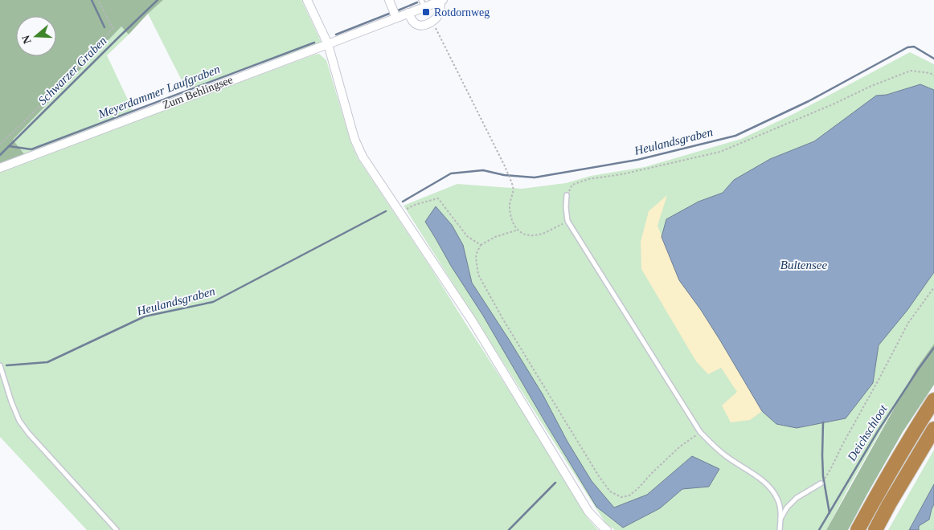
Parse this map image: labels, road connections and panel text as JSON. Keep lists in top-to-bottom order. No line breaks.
{"streets":{"street":["Zum Behlingsee"]},"water":["Schwarzer Graben","Meyerdammer Laufgraben","Heulandsgraben","Bultensee","Deichschloot"],"places":{"transit":["Rotdornweg"]},"north":"left"}
